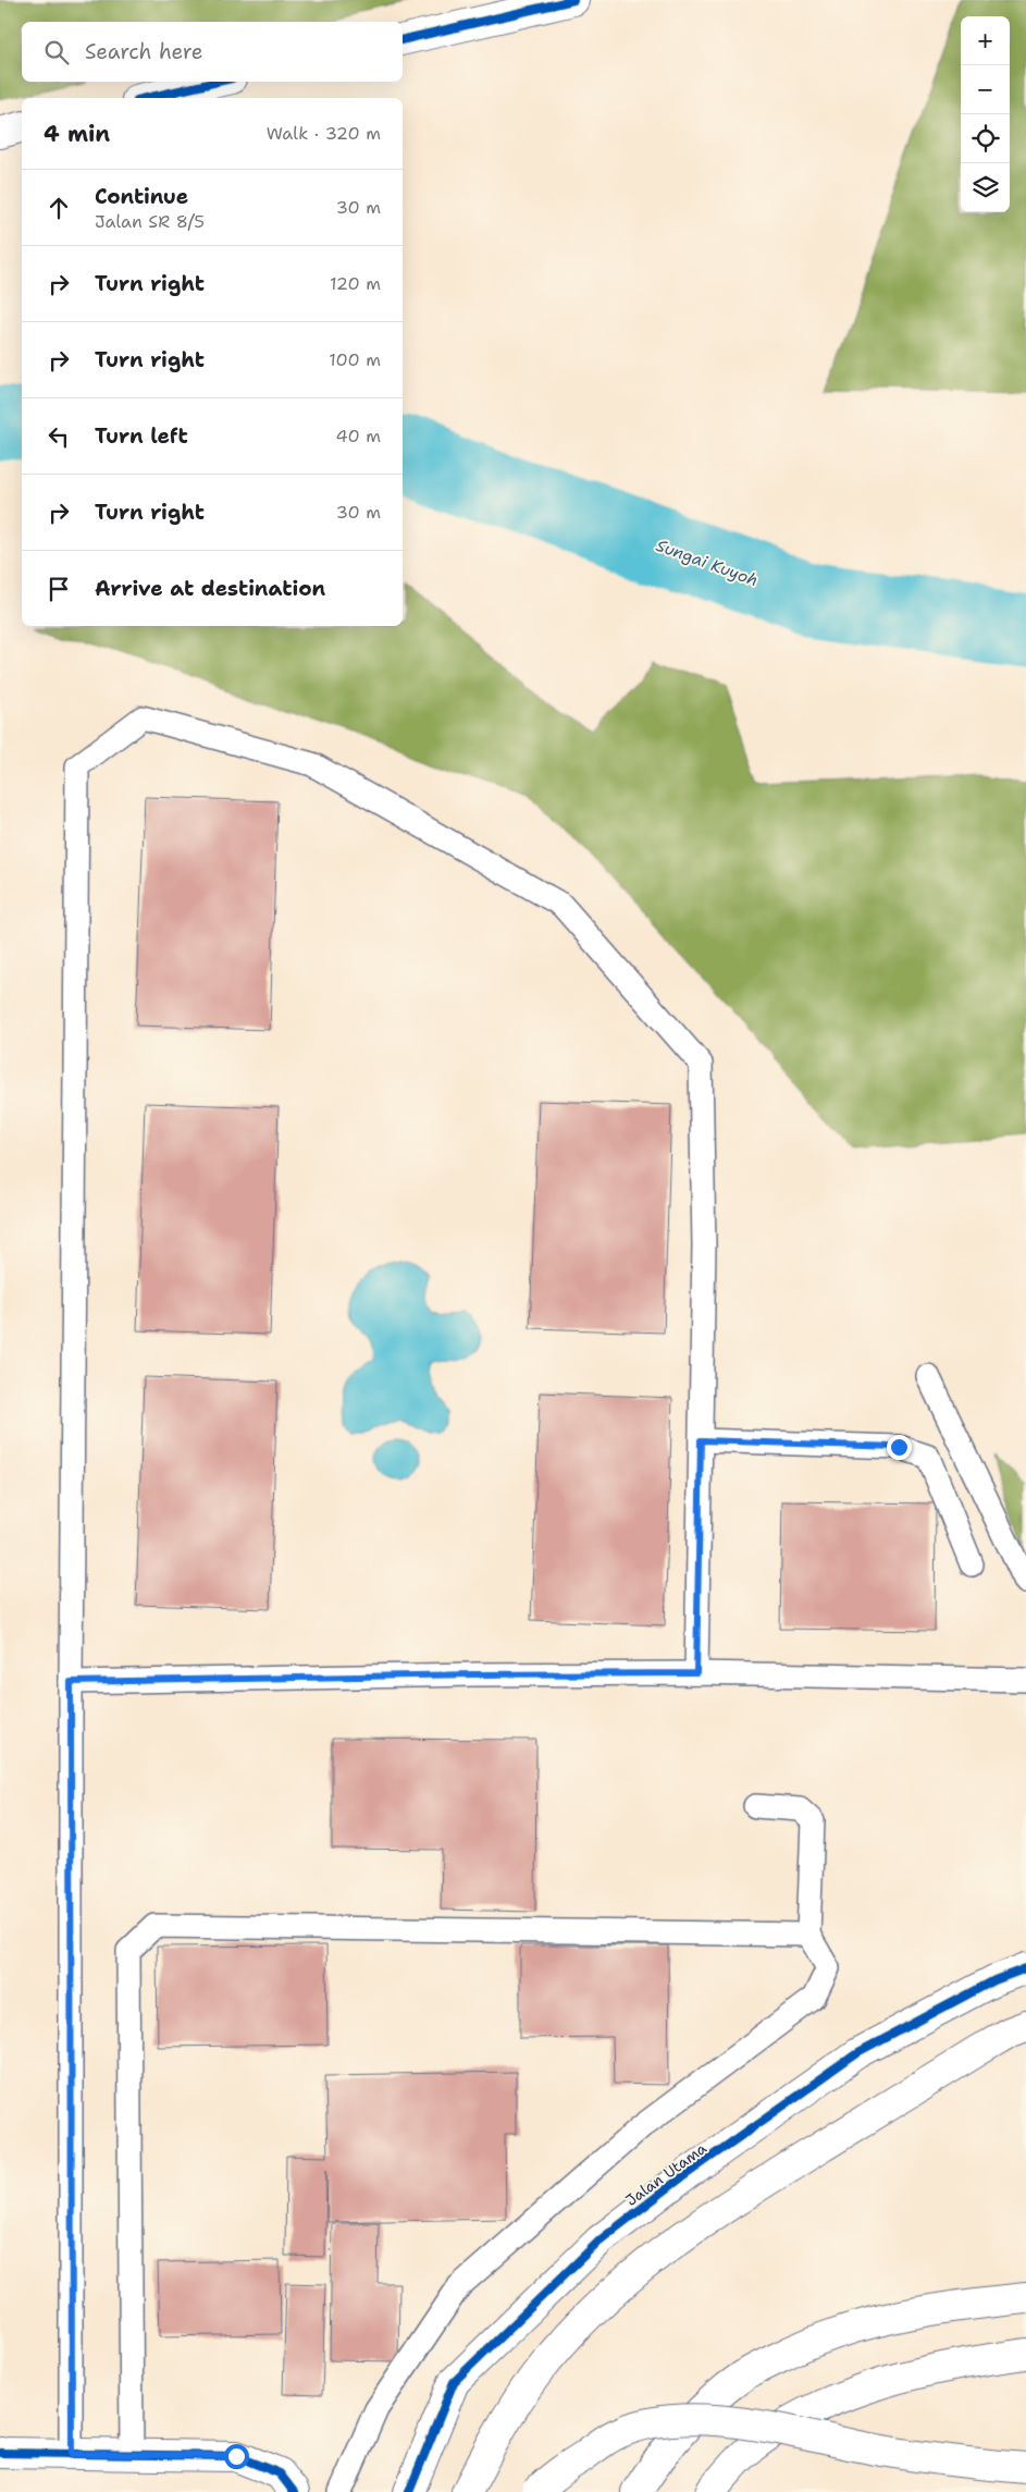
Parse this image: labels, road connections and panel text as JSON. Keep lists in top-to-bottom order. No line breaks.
{"streets":{"main road":["Jalan Utama"]},"water":["Sungai Kuyoh"],"page":{"map_buttons":["+","−"],"search":"Search here","heading":["4 min","Walk · 320 m"],"list":[["Continue","Jalan SR 8/5","30 m"],["Turn right","120 m"],["Turn right","100 m"],["Turn left","40 m"],["Turn right","30 m"],"Arrive at destination"]}}
